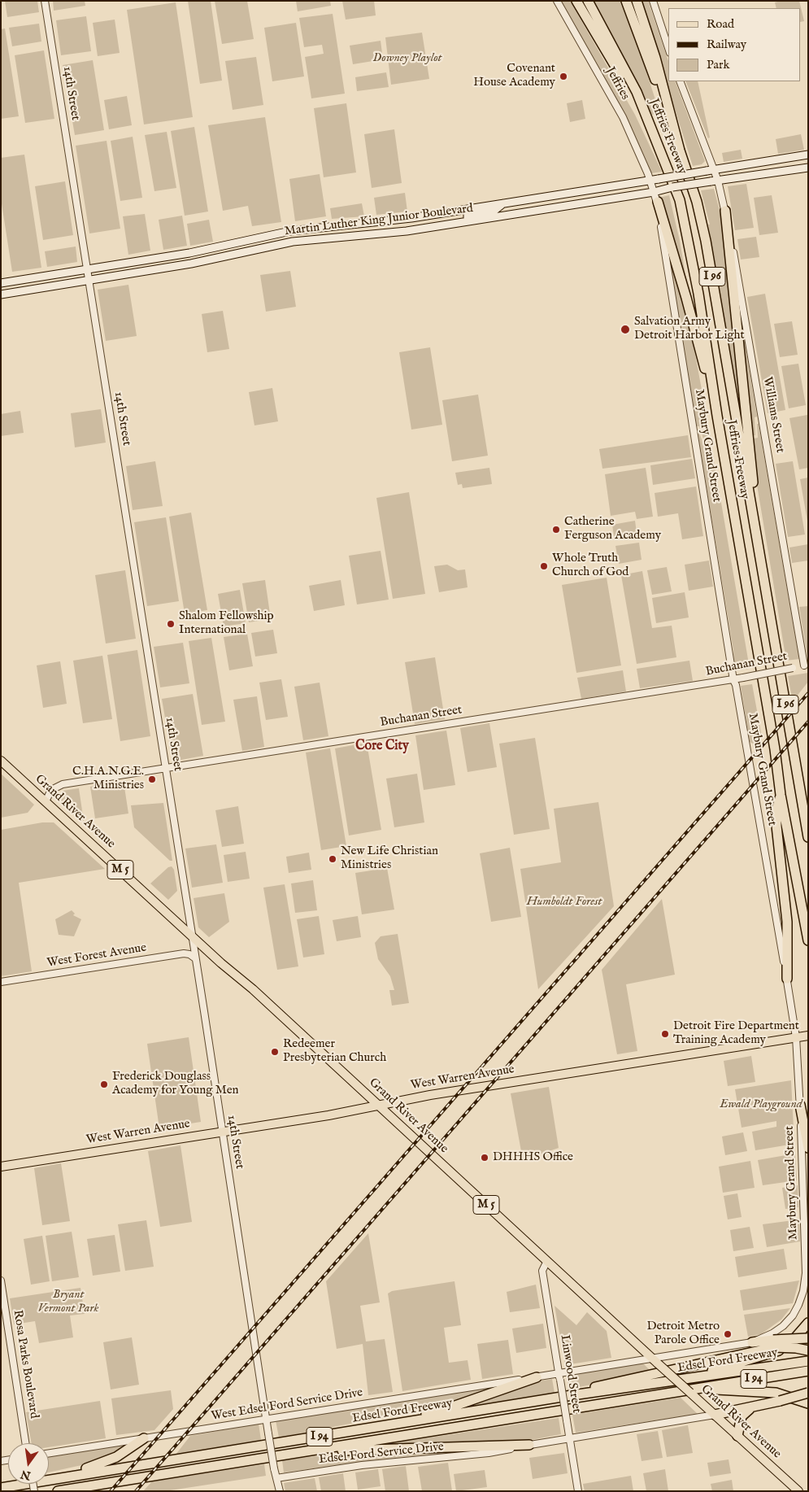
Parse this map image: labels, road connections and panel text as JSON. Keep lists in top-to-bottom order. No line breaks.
{"streets":{"highway":["Jeffries Freeway","I 96","Edsel Ford Freeway","I 94"],"main road":["Martin Luther King Junior Boulevard","Grand River Avenue","M 5","West Warren Avenue"],"street":["Jeffries","14th Street","Williams Street","Maybury Grand Street","Buchanan Street","West Forest Avenue","Rosa Parks Boulevard","Linwood Street","West Edsel Ford Service Drive","Edsel Ford Service Drive"]},"crossings":[["Jeffries","Martin Luther King Junior Boulevard"],["Jeffries","Maybury Grand Street"],["14th Street","Martin Luther King Junior Boulevard"],["14th Street","Buchanan Street"],["14th Street","Grand River Avenue"],["14th Street","West Forest Avenue"],["14th Street","West Warren Avenue"],["14th Street","West Edsel Ford Service Drive"],["14th Street","Edsel Ford Service Drive"],["Martin Luther King Junior Boulevard","Williams Street"],["Martin Luther King Junior Boulevard","Maybury Grand Street"],["Williams Street","Buchanan Street"],["Maybury Grand Street","Buchanan Street"],["Maybury Grand Street","Grand River Avenue"],["Maybury Grand Street","West Warren Avenue"],["Maybury Grand Street","West Edsel Ford Service Drive"],["Buchanan Street","Grand River Avenue"],["Grand River Avenue","West Warren Avenue"],["Grand River Avenue","Linwood Street"],["Grand River Avenue","West Edsel Ford Service Drive"],["Grand River Avenue","Edsel Ford Service Drive"],["Linwood Street","West Edsel Ford Service Drive"],["Linwood Street","Edsel Ford Service Drive"]],"districts":["Core City"],"parks":["Downey Playlot","Humboldt Forest","Ewald Playground","Bryant Vermont Park"],"places":["Covenant House Academy","Salvation Army Detroit Harbor Light","Catherine Ferguson Academy","Whole Truth Church of God","Shalom Fellowship International","C.H.A.N.G.E. Ministries","New Life Christian Ministries","Detroit Fire Department Training Academy","Redeemer Presbyterian Church","Frederick Douglass Academy for Young Men","DHHHS Office","Detroit Metro Parole Office"],"legend":["Road","Railway","Park"],"north":"bottom"}
